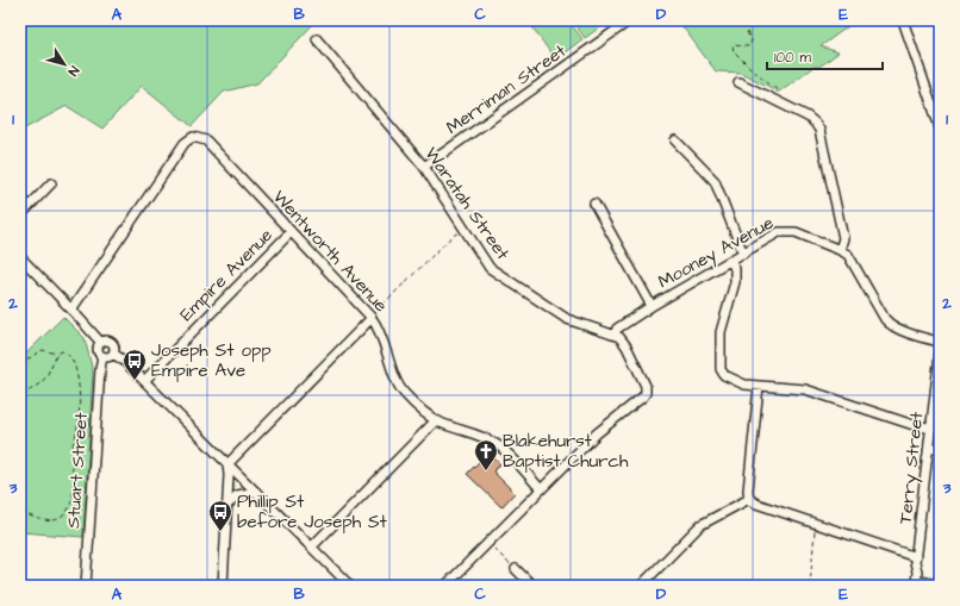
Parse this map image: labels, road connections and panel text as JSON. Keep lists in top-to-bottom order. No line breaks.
{"streets":{"street":["Merriman Street","Waratah Street","Wentworth Avenue","Mooney Avenue","Empire Avenue","Terry Street","Stuart Street"]},"crossings":[["Merriman Street","Waratah Street"],["Waratah Street","Mooney Avenue"],["Wentworth Avenue","Empire Avenue"]],"places":{"bus stop":["Joseph St opp Empire Ave","Phillip St before Joseph St"],"church":["Blakehurst Baptist Church"]},"scale_bar":"100 m","north":"bottom right","grid":{"columns":["A","B","C","D","E"],"rows":["1","2","3"]}}
